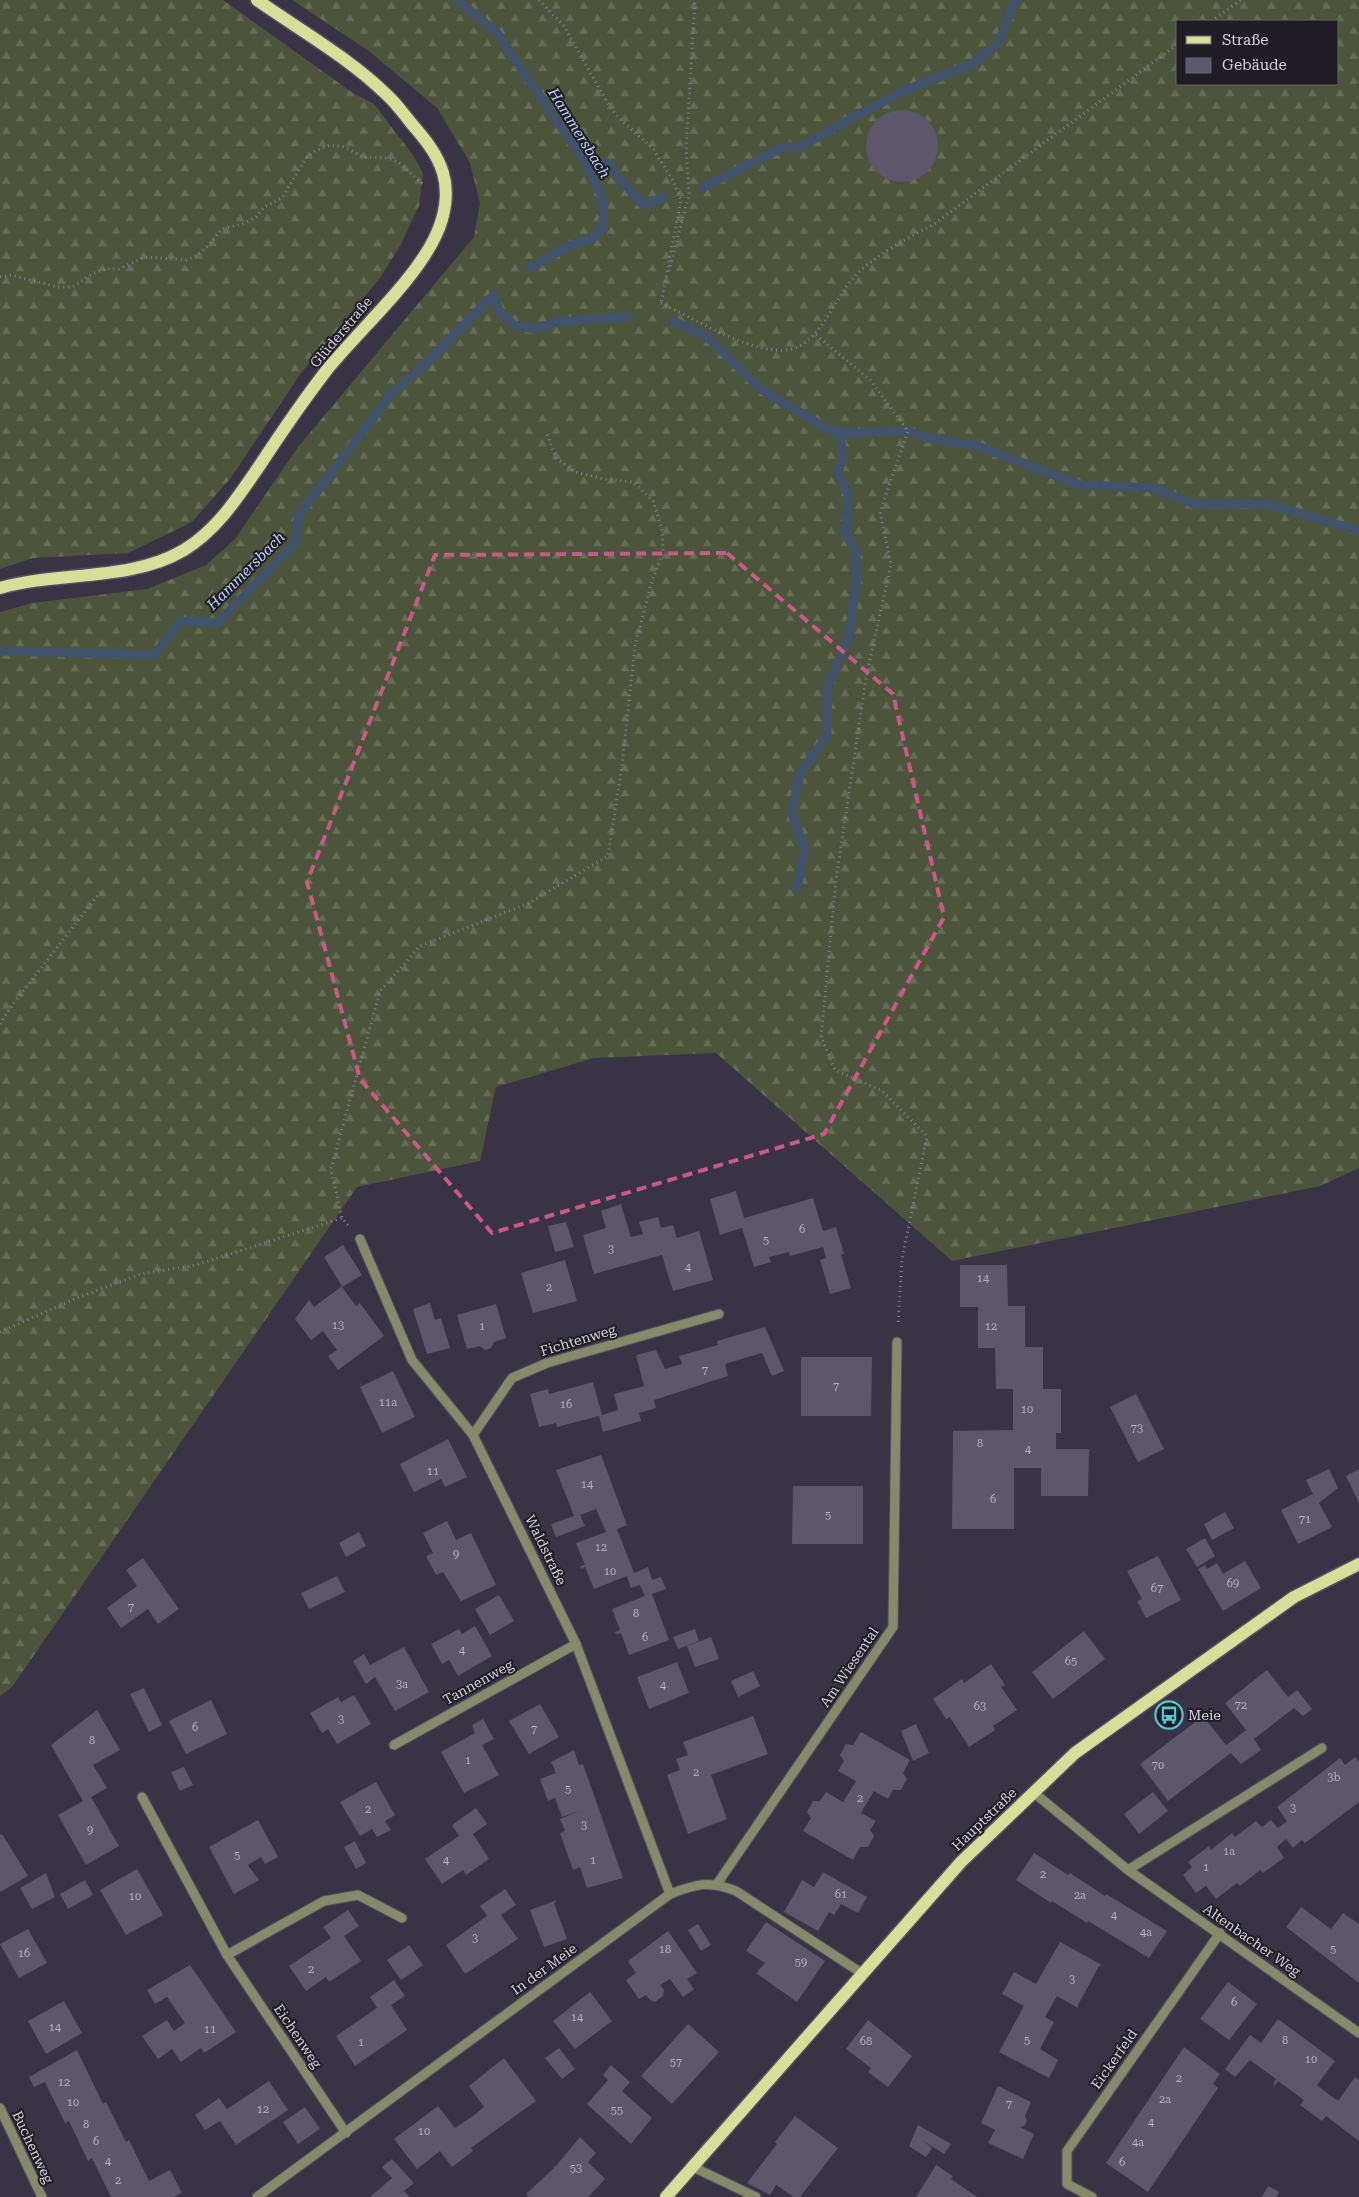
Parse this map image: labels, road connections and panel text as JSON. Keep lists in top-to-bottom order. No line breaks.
{"streets":{"main road":["Glüderstraße","Hauptstraße"],"street":["Fichtenweg","Waldstraße","Am Wiesental","Tannenweg","Altenbacher Weg","In der Meie","Eichenweg","Eickerfeld","Buchenweg"]},"crossings":[["Fichtenweg","Waldstraße"],["Waldstraße","Tannenweg"],["Waldstraße","In der Meie"],["Am Wiesental","In der Meie"],["Hauptstraße","Altenbacher Weg"],["Hauptstraße","In der Meie"],["Altenbacher Weg","Eickerfeld"],["In der Meie","Eichenweg"]],"water":["Hammersbach"],"places":{"bus stop":["Meie"]},"house_numbers":["6","5","3","4","14","2","13","1","12","7","7","11a","16","10","73","8","4","11","14","6","5","71","12","9","10","69","67","7","8","6","4","65","3a","4","72","63","3","6","7","8","1","70","2","3b","5","2","3","2","3","9","1a","5","4","1","1","2","61","2a","10","4","4a","3","18","5","16","59","2","3","6","14","14","11","5","8","68","1","10","57","2","12","2a","10","7","12","55","4","8","10","6","4a","4","6","53","2"],"legend":["Straße","Gebäude"]}
